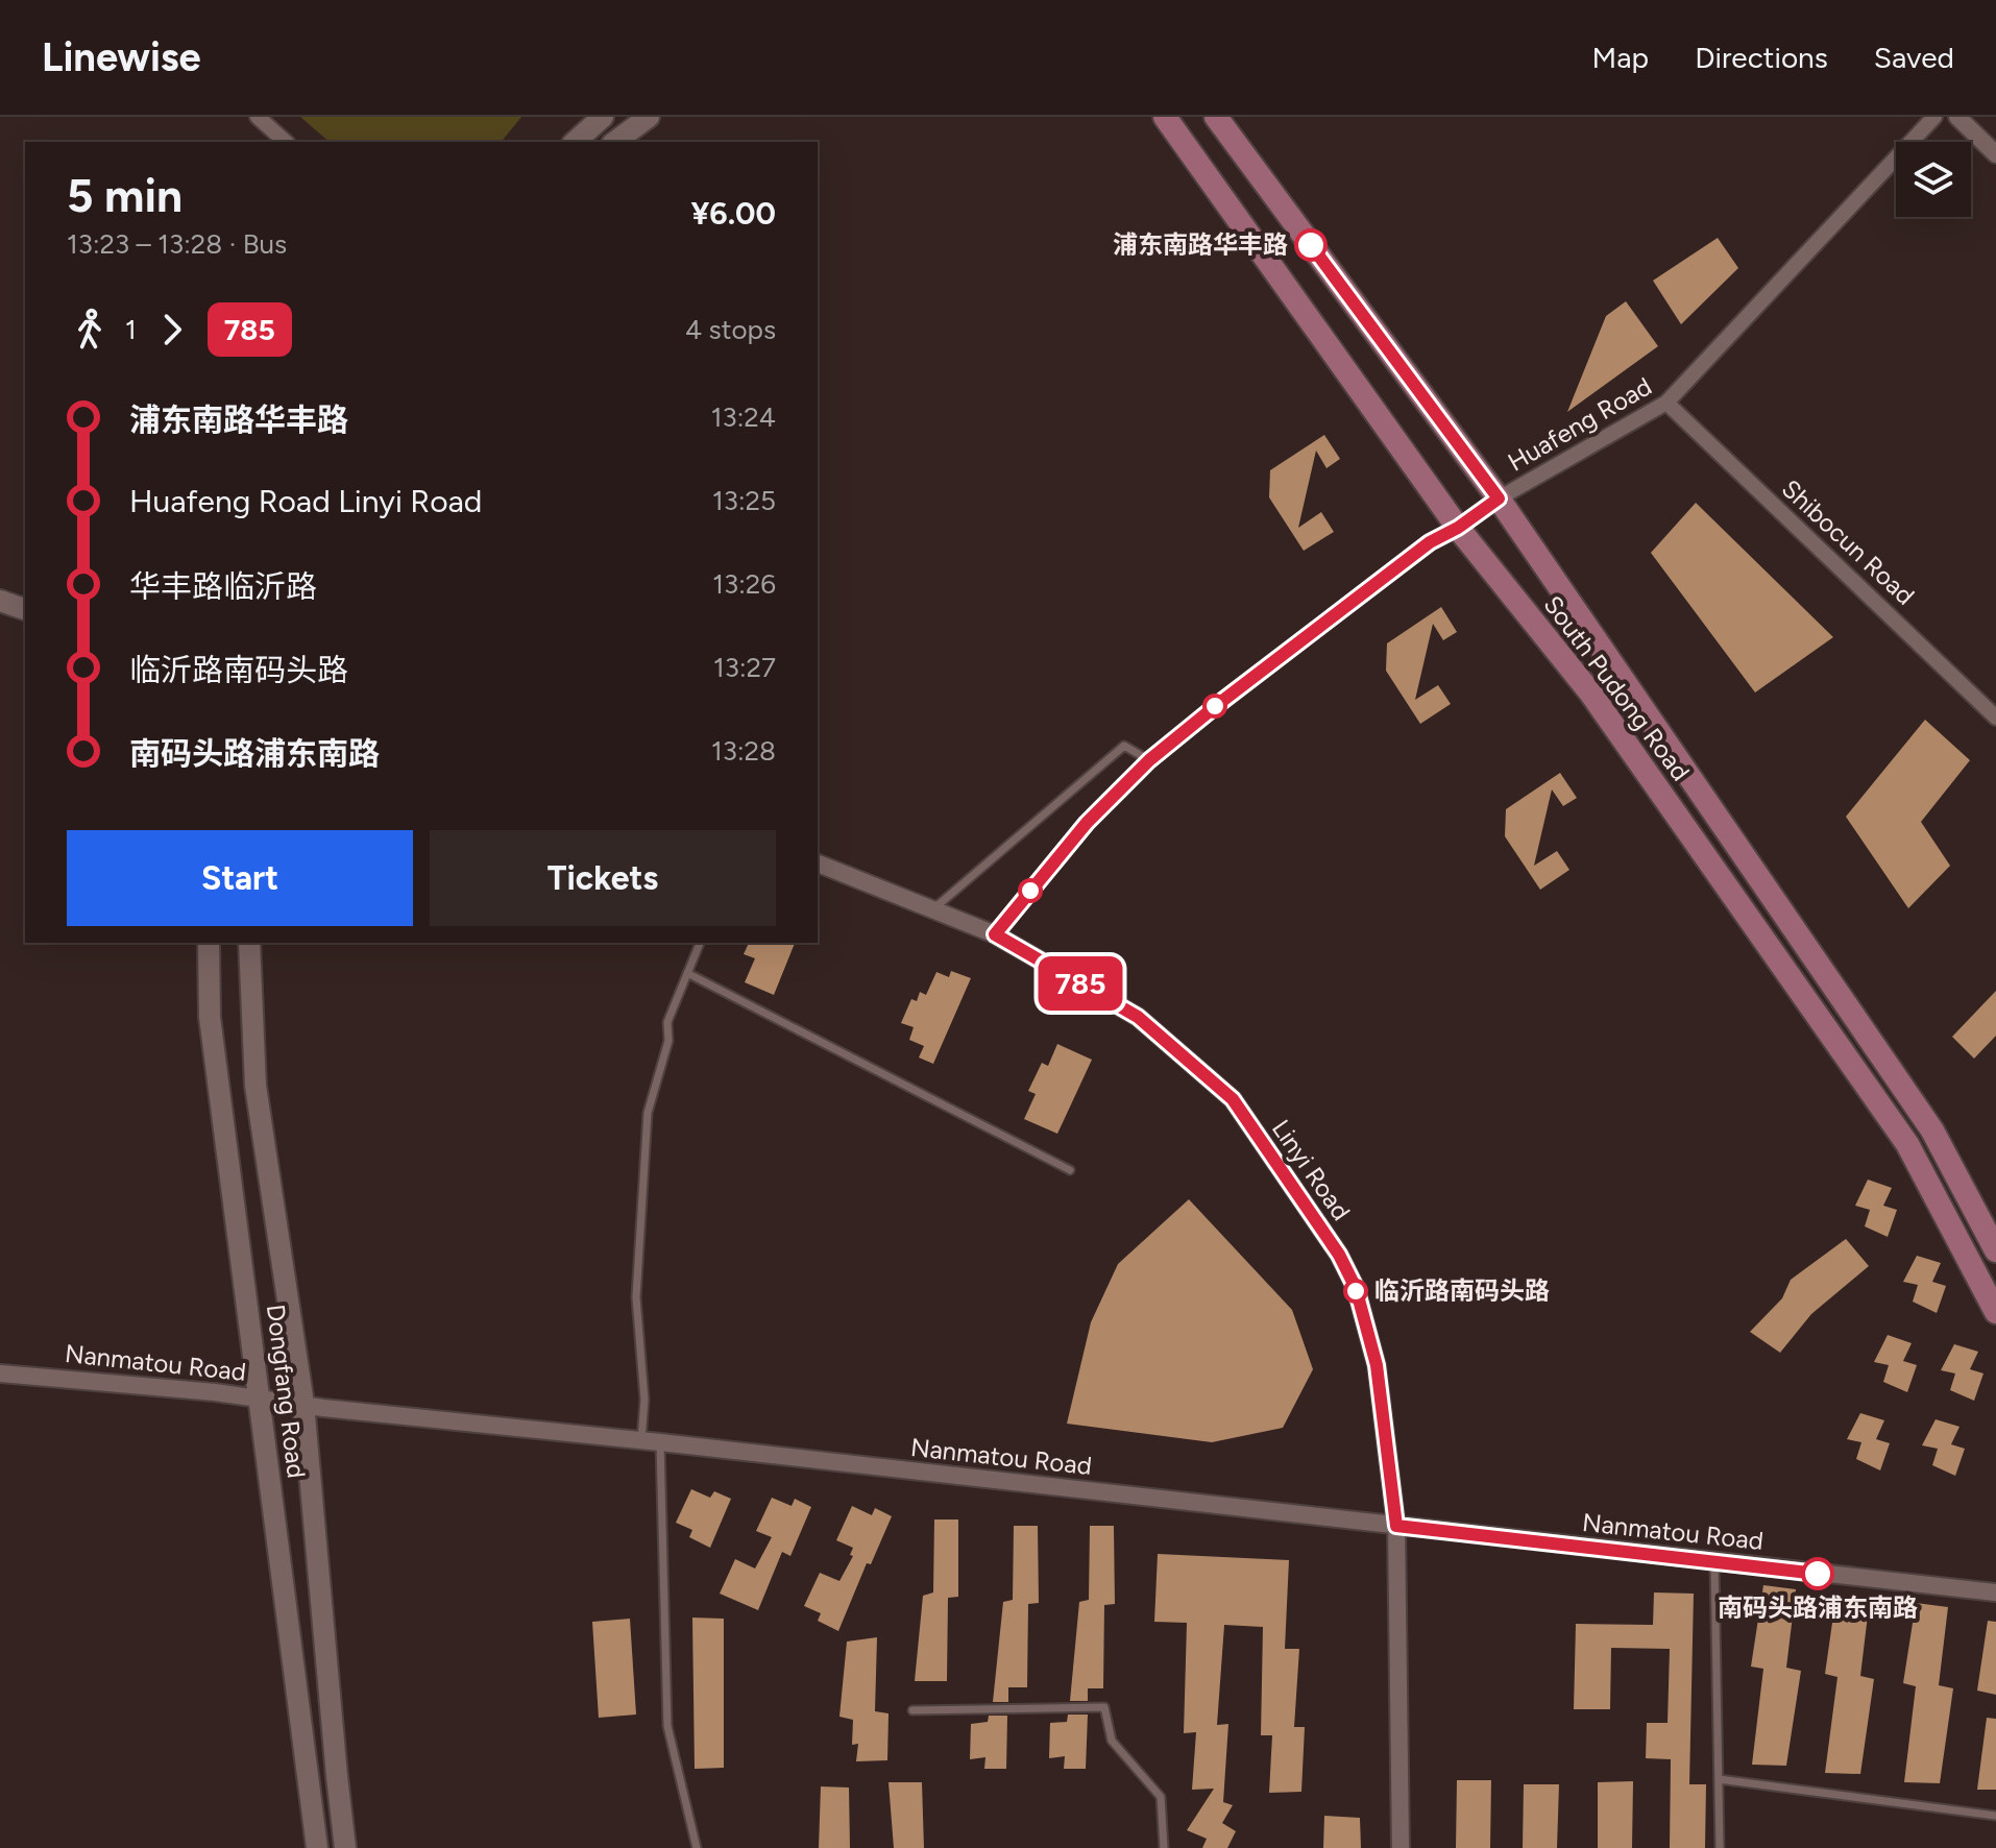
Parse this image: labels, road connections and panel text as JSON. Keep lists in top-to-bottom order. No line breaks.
{"streets":{"main road":["South Pudong Road","Dongfang Road"],"street":["Huafeng Road","Shibocun Road","Linyi Road","Nanmatou Road"]},"crossings":[["Huafeng Road","Shibocun Road"],["Huafeng Road","South Pudong Road"],["Huafeng Road","Linyi Road"],["Linyi Road","Nanmatou Road"],["Nanmatou Road","Dongfang Road"]],"places":["浦东南路华丰路","临沂路南码头路","南码头路浦东南路"],"lines":["bus line 785"],"page":{"header":"Linewise","nav":["Map","Directions","Saved"],"on_map":"785","heading":["5 min","13:23 – 13:28 · Bus","¥6.00"],"legs":["1","785","4 stops"],"list":[{"name":"浦东南路华丰路","value":"13:24"},{"name":"Huafeng Road Linyi Road","value":"13:25"},{"name":"华丰路临沂路","value":"13:26"},{"name":"临沂路南码头路","value":"13:27"},{"name":"南码头路浦东南路","value":"13:28"}],"buttons":["Start","Tickets"]}}
